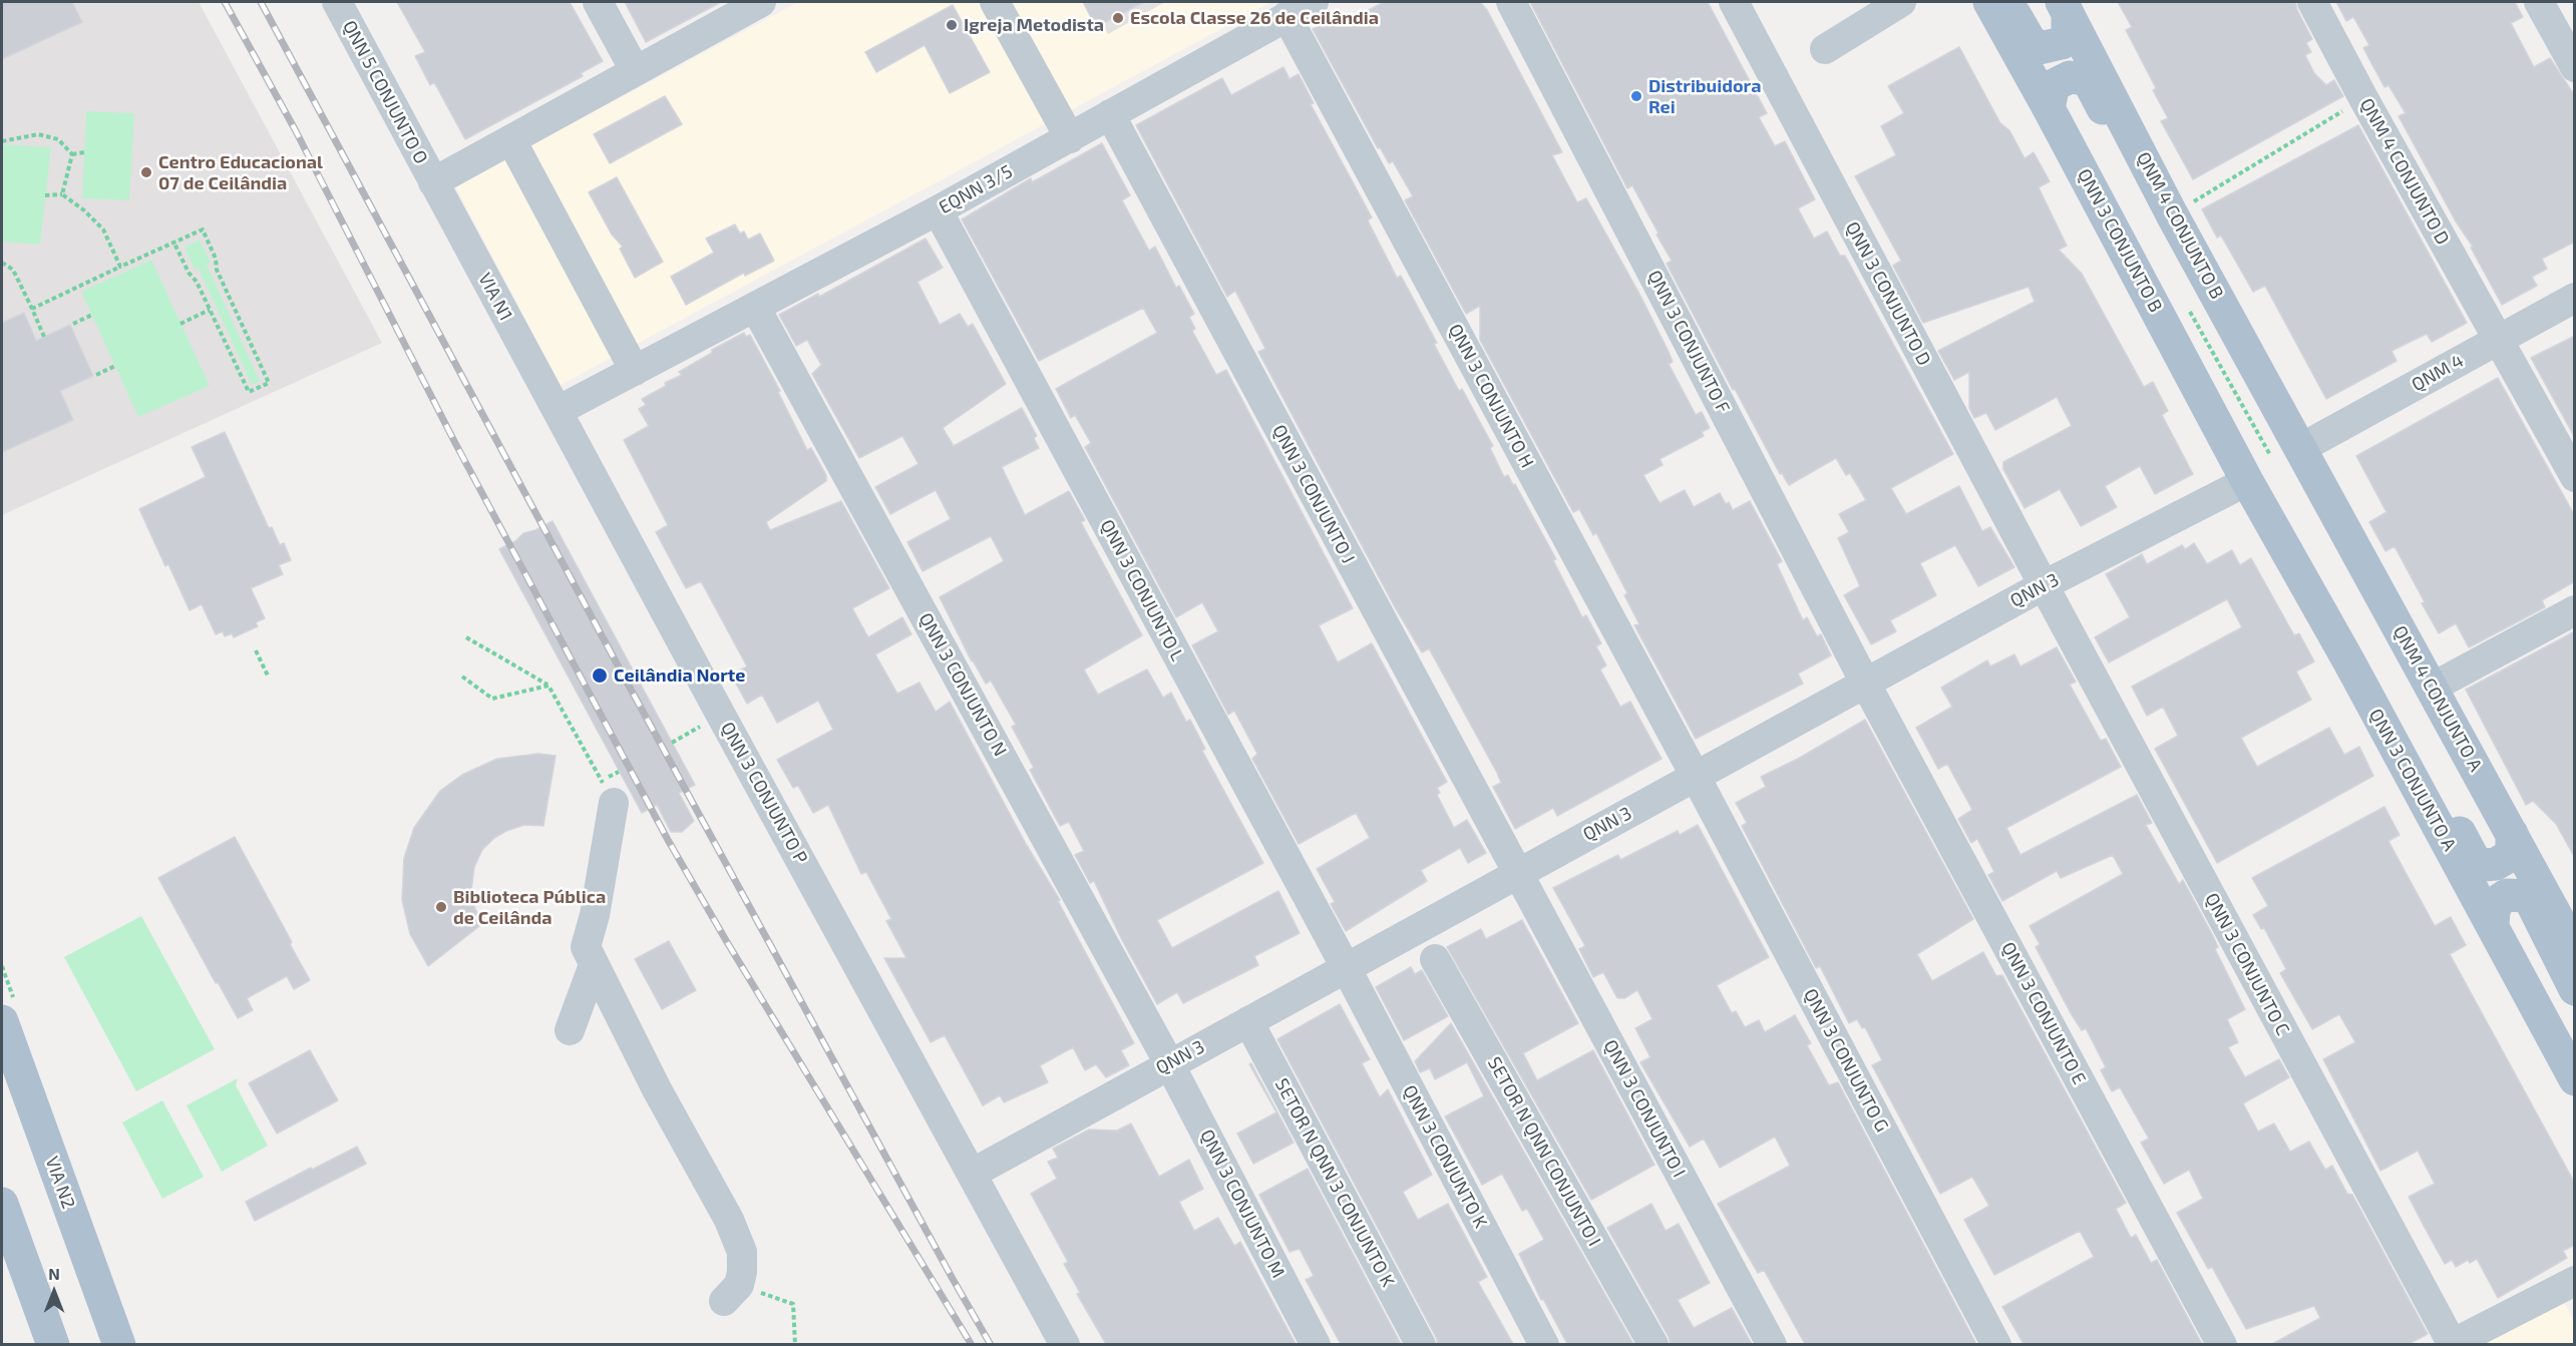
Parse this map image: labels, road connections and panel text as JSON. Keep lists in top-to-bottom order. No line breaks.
{"streets":{"main road":["QNM 4 CONJUNTO B","QNN 3 CONJUNTO B","QNM 4 CONJUNTO A","QNN 3 CONJUNTO A","VIA N2"],"street":["QNN 5 CONJUNTO O","QNM 4 CONJUNTO D","EQNN 3/5","QNN 3 CONJUNTO D","VIA N1","QNN 3 CONJUNTO F","QNM 4","QNN 3 CONJUNTO H","QNN 3 CONJUNTO J","QNN 3 CONJUNTO L","QNN 3","QNN 3 CONJUNTO N","QNN 3 CONJUNTO P","QNN 3 CONJUNTO C","QNN 3 CONJUNTO E","QNN 3 CONJUNTO G","QNN 3 CONJUNTO I","SETOR N QNN CONJUNTO I","QNN 3 CONJUNTO K","SETOR N QNN 3 CONJUNTO K","QNN 3 CONJUNTO M"]},"crossings":[["QNN 5 CONJUNTO O","VIA N1"],["QNM 4 CONJUNTO D","QNM 4"],["EQNN 3/5","VIA N1"],["EQNN 3/5","QNN 3 CONJUNTO H"],["EQNN 3/5","QNN 3 CONJUNTO J"],["EQNN 3/5","QNN 3 CONJUNTO L"],["EQNN 3/5","QNN 3 CONJUNTO N"],["EQNN 3/5","QNN 3 CONJUNTO P"],["QNM 4 CONJUNTO B","QNM 4"],["QNM 4 CONJUNTO B","QNM 4 CONJUNTO A"],["QNN 3 CONJUNTO B","QNN 3"],["QNN 3 CONJUNTO B","QNN 3 CONJUNTO A"],["QNN 3 CONJUNTO D","QNN 3"],["QNN 3 CONJUNTO D","QNN 3 CONJUNTO C"],["VIA N1","QNN 3 CONJUNTO P"],["QNN 3 CONJUNTO F","QNN 3"],["QNN 3 CONJUNTO F","QNN 3 CONJUNTO E"],["QNM 4","QNM 4 CONJUNTO A"],["QNN 3 CONJUNTO H","QNN 3"],["QNN 3 CONJUNTO H","QNN 3 CONJUNTO G"],["QNN 3 CONJUNTO J","QNN 3"],["QNN 3 CONJUNTO J","QNN 3 CONJUNTO I"],["QNN 3 CONJUNTO L","QNN 3"],["QNN 3 CONJUNTO L","QNN 3 CONJUNTO K"],["QNN 3","QNN 3 CONJUNTO N"],["QNN 3","QNN 3 CONJUNTO A"],["QNN 3","QNN 3 CONJUNTO P"],["QNN 3","QNN 3 CONJUNTO C"],["QNN 3","QNN 3 CONJUNTO E"],["QNN 3","QNN 3 CONJUNTO G"],["QNN 3","QNN 3 CONJUNTO I"],["QNN 3","QNN 3 CONJUNTO K"],["QNN 3","SETOR N QNN 3 CONJUNTO K"],["QNN 3","QNN 3 CONJUNTO M"],["QNN 3 CONJUNTO N","QNN 3 CONJUNTO M"]],"places":["Escola Classe 26 de Ceilândia","Igreja Metodista","Distribuidora Rei","Centro Educacional 07 de Ceilândia","Ceilândia Norte","Biblioteca Pública de Ceilânda"],"north":"top"}
